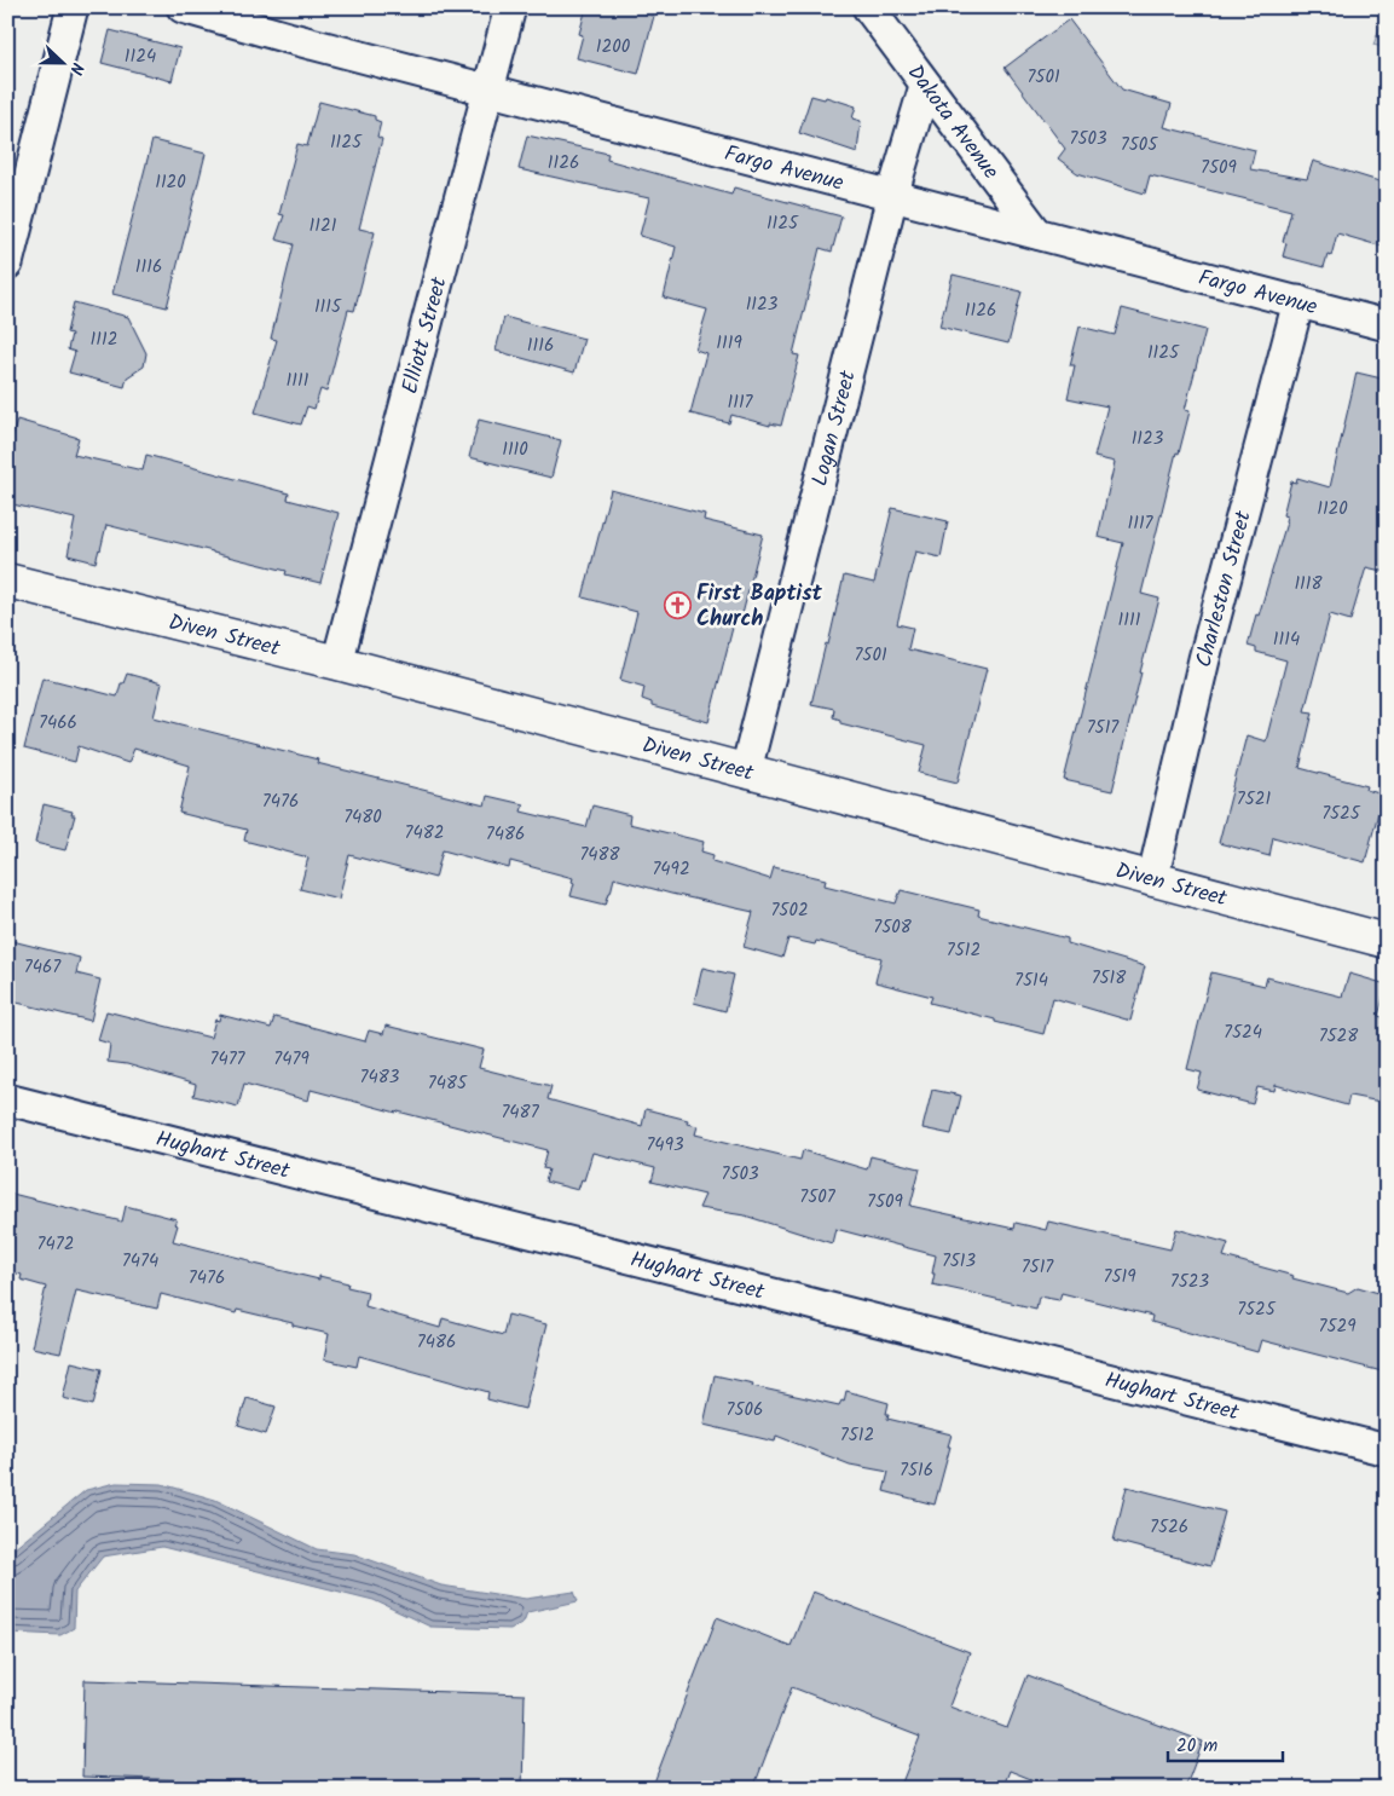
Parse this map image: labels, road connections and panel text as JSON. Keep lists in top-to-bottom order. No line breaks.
{"streets":{"street":["Dakota Avenue","Fargo Avenue","Elliott Street","Logan Street","Charleston Street","Diven Street","Hughart Street"]},"crossings":[["Dakota Avenue","Fargo Avenue"],["Dakota Avenue","Logan Street"],["Fargo Avenue","Elliott Street"],["Fargo Avenue","Logan Street"],["Fargo Avenue","Charleston Street"],["Elliott Street","Diven Street"],["Logan Street","Diven Street"],["Charleston Street","Diven Street"]],"places":{"church":["First Baptist Church"]},"house_numbers":["1200","1124","7501","7503","1125","7505","1126","7509","1120","1125","1121","1116","1123","1115","1126","1112","1119","1116","1125","1111","1117","1123","1110","1120","1117","1118","1111","1114","7501","7466","7517","7521","7476","7525","7480","7482","7486","7488","7492","7502","7508","7512","7467","7518","7514","7524","7528","7477","7479","7483","7485","7487","7493","7503","7507","7509","7472","7474","7513","7517","7519","7476","7523","7525","7529","7486","7506","7512","7516","7526"],"scale_bar":"20 m","north":"right"}
